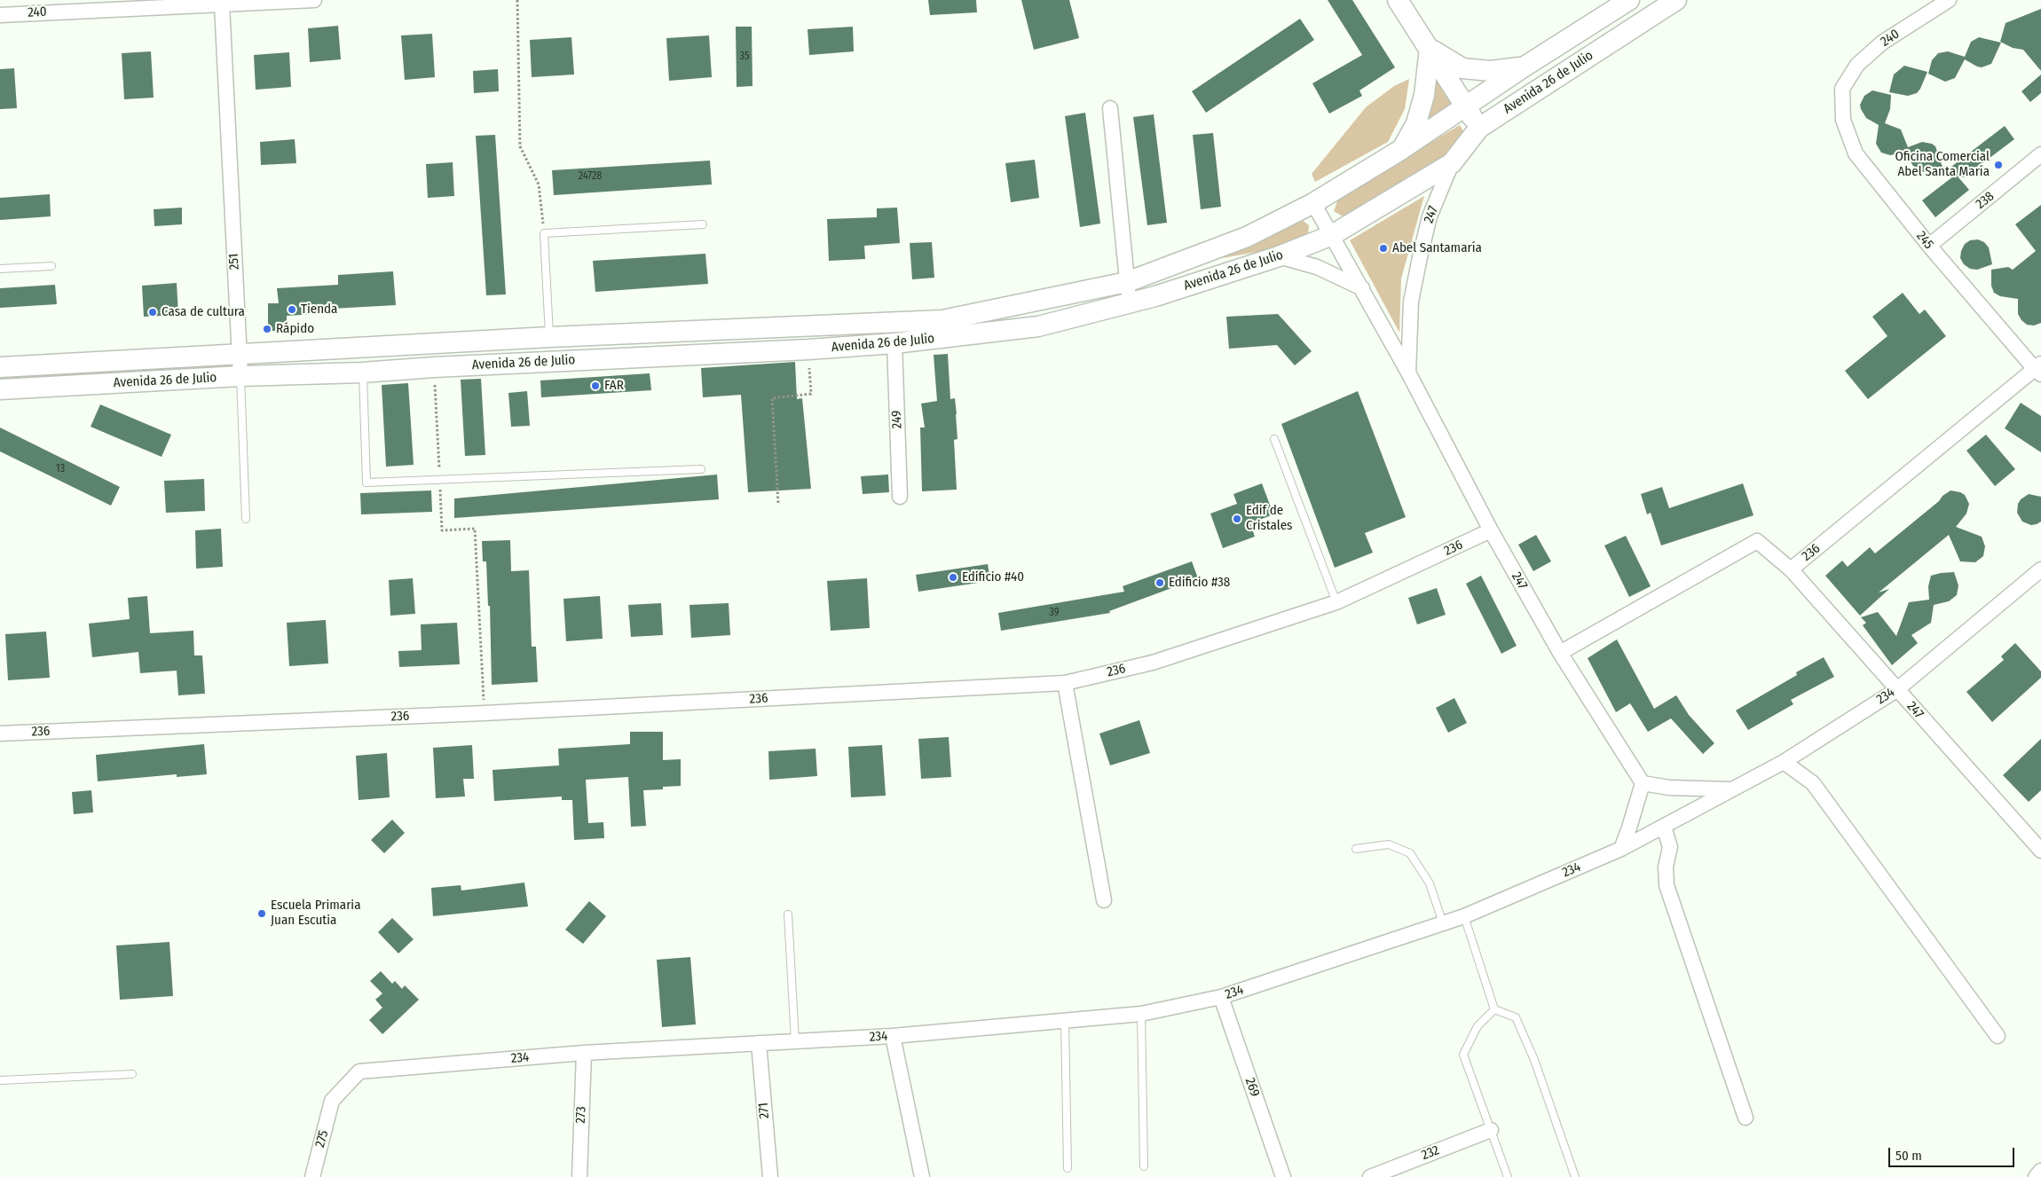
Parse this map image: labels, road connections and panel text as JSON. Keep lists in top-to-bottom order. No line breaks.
{"streets":{"street":["240","Avenida 26 de Julio","238","247","245","251","249","236","234","269","271","273","275","232"]},"crossings":[["240","245"],["240","251"],["Avenida 26 de Julio","247"],["Avenida 26 de Julio","251"],["Avenida 26 de Julio","249"],["238","245"],["247","236"],["247","234"],["245","236"],["234","269"],["234","271"],["234","273"],["234","275"]],"places":["Oficina Comercial Abel Santa María","Abel Santamaría","Tienda","Casa de cultura","Rápido","FAR","Edif de Cristales","Edificio #40","Edificio #38","Escuela Primaria Juan Escutia"],"house_numbers":["35","24728","13","39"],"scale_bar":"50 m"}
